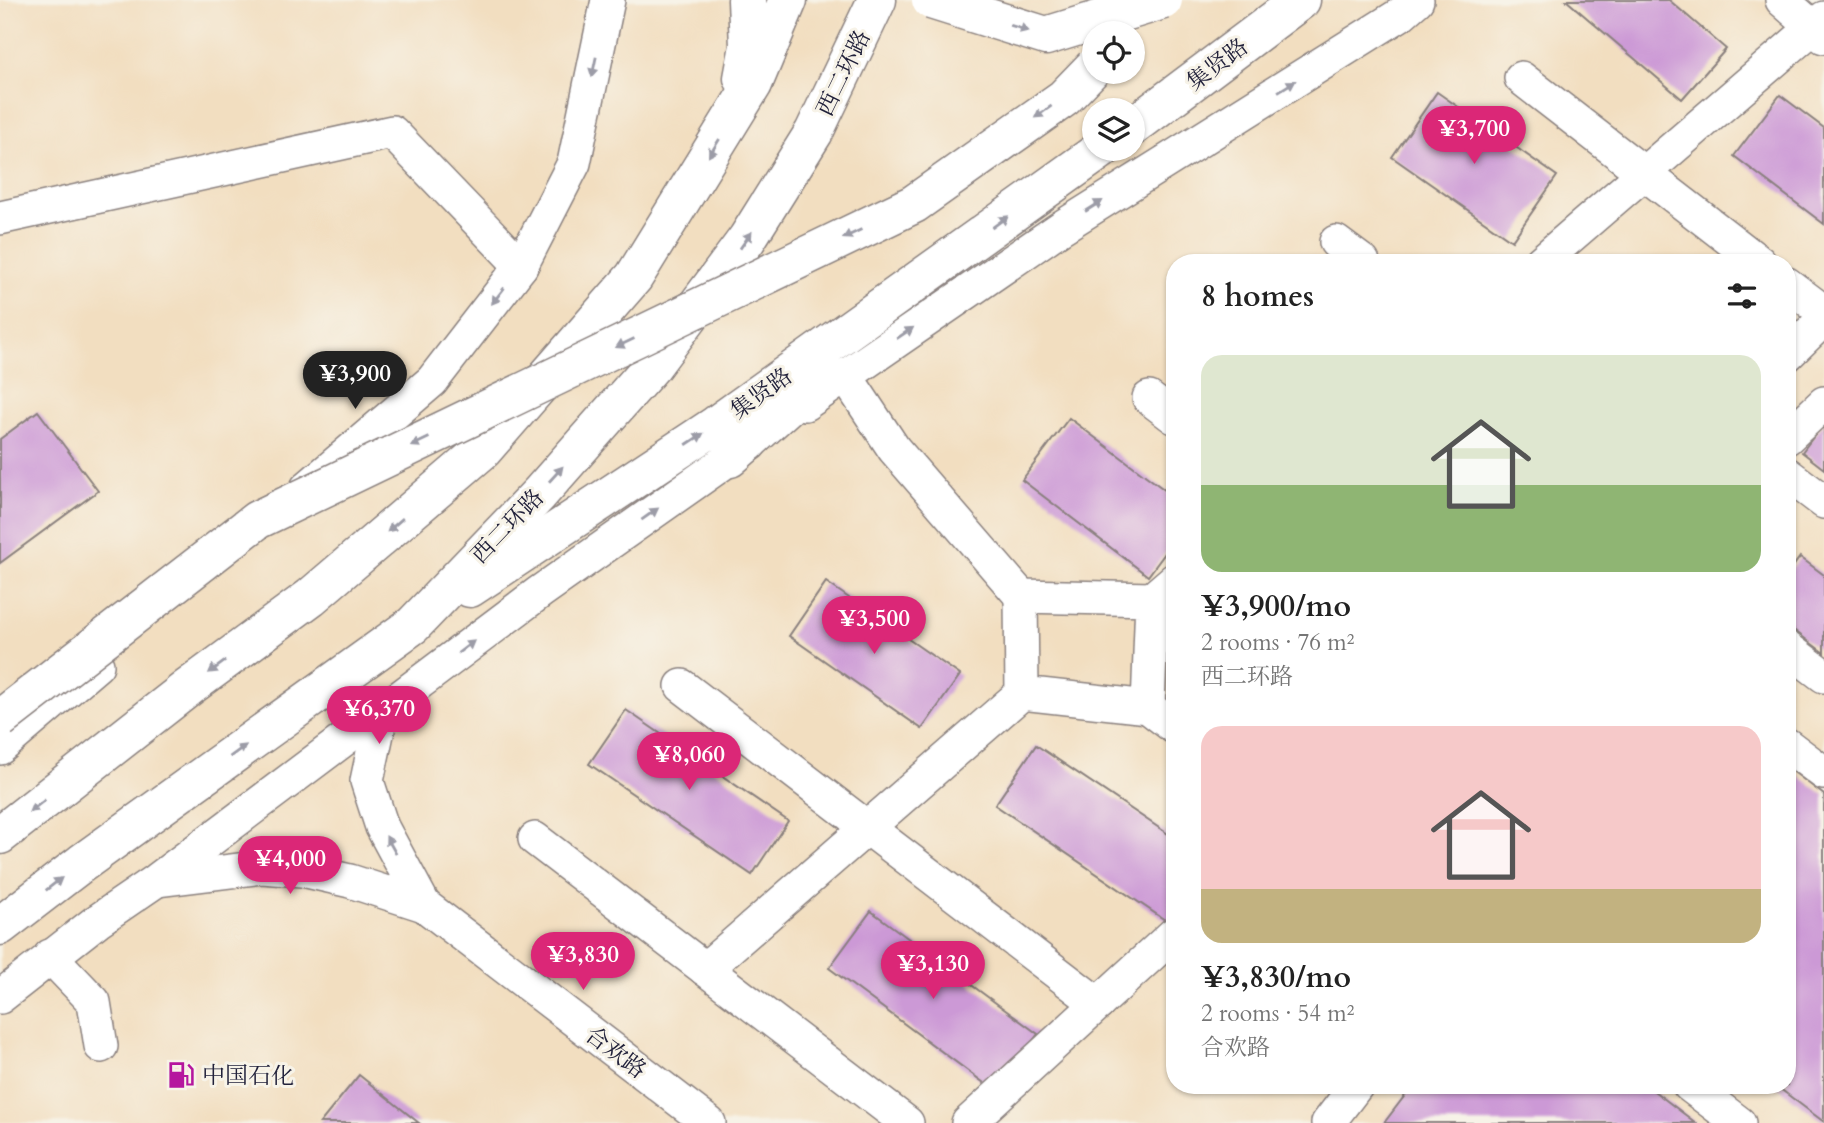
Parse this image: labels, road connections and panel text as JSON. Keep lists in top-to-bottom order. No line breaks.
{"streets":{"highway":["集贤路","西二环路"],"street":["合欢路"]},"crossings":[["集贤路","西二环路"]],"places":{"fuel station":["中国石化"]},"page":{"price":["¥3,700","¥3,900","¥3,500","¥6,370","¥8,060","¥4,000","¥3,830","¥3,130"],"heading":"8 homes","list":[{"name":"¥3,900/mo","note":"2 rooms · 76 m² · 西二环路"},{"name":"¥3,830/mo","note":"2 rooms · 54 m² · 合欢路"}]}}
